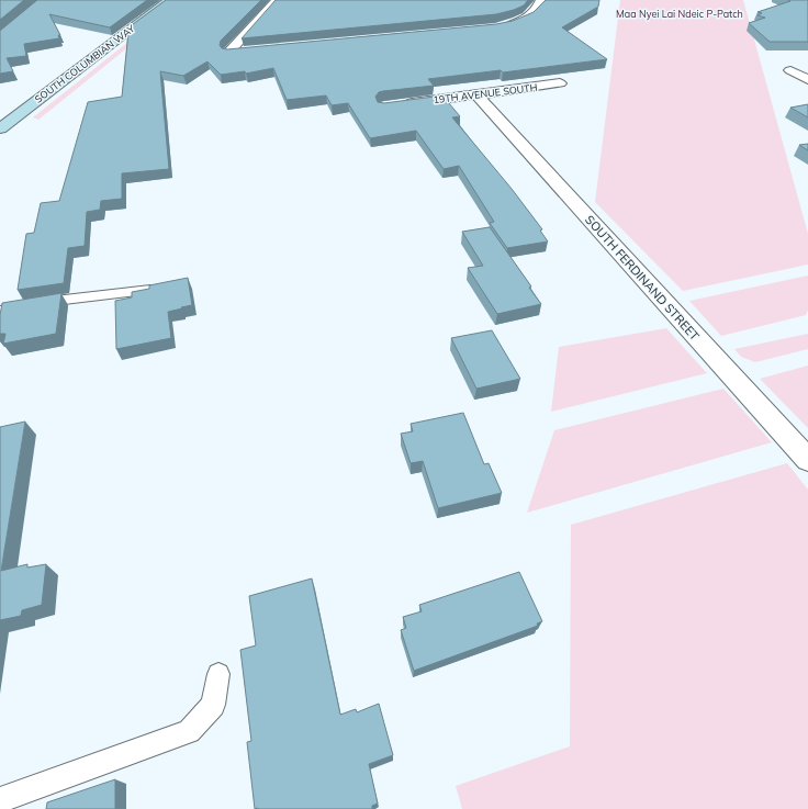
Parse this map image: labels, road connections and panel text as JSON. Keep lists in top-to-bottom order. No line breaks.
{"streets":{"main road":["SOUTH COLUMBIAN WAY"],"street":["19TH AVENUE SOUTH","SOUTH FERDINAND STREET"]},"crossings":[["19TH AVENUE SOUTH","SOUTH FERDINAND STREET"]],"parks":["Maa Nyei Lai Ndeic P-Patch"]}
